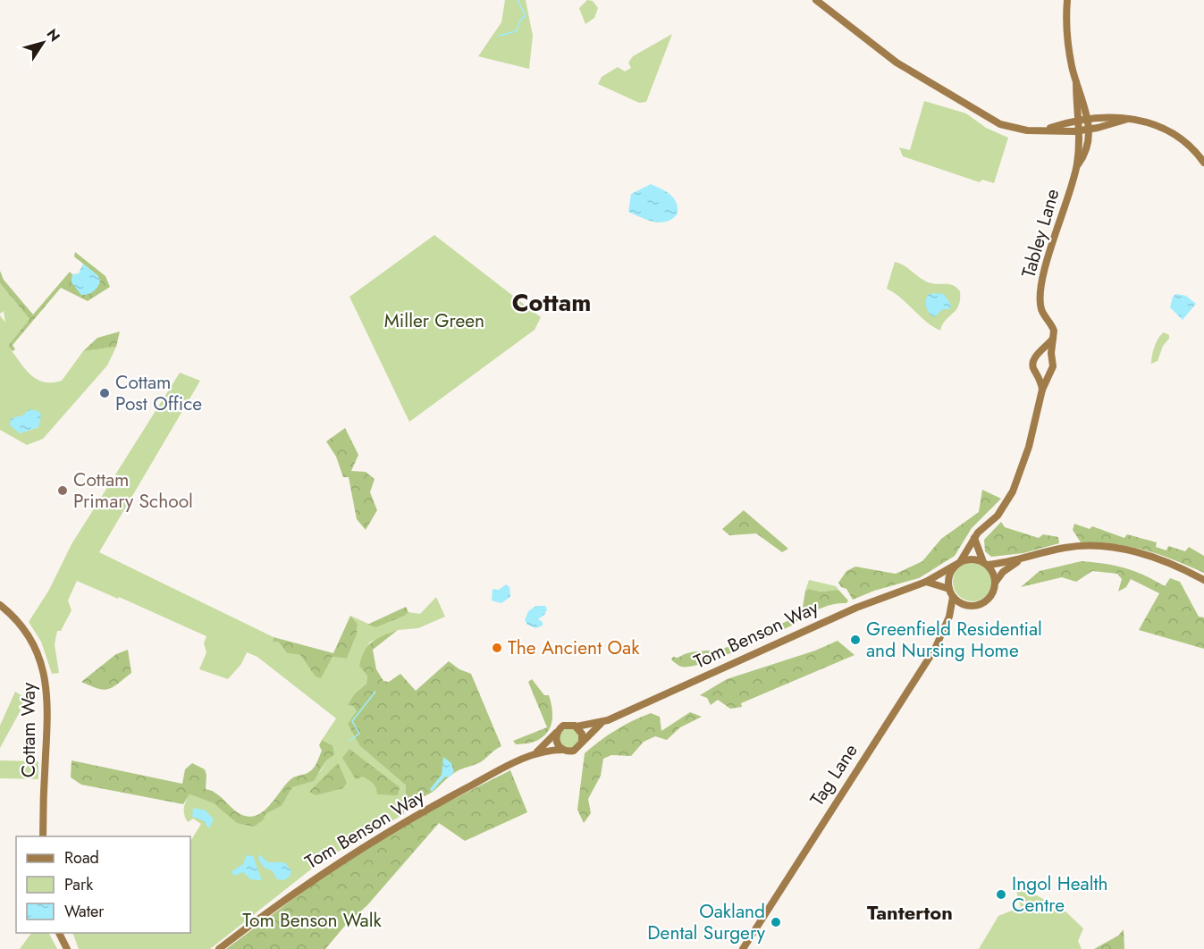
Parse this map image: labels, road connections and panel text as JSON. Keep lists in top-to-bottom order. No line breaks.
{"streets":{"main road":["Tabley Lane","Tom Benson Way","Cottam Way","Tag Lane"]},"crossings":[["Tom Benson Way","Tag Lane"]],"districts":["Cottam","Tanterton"],"parks":["Miller Green","Tom Benson Walk"],"places":["Cottam Post Office","Cottam Primary School","Greenfield Residential and Nursing Home","The Ancient Oak","Ingol Health Centre","Oakland Dental Surgery"],"legend":["Road","Park","Water"],"north":"top right"}
